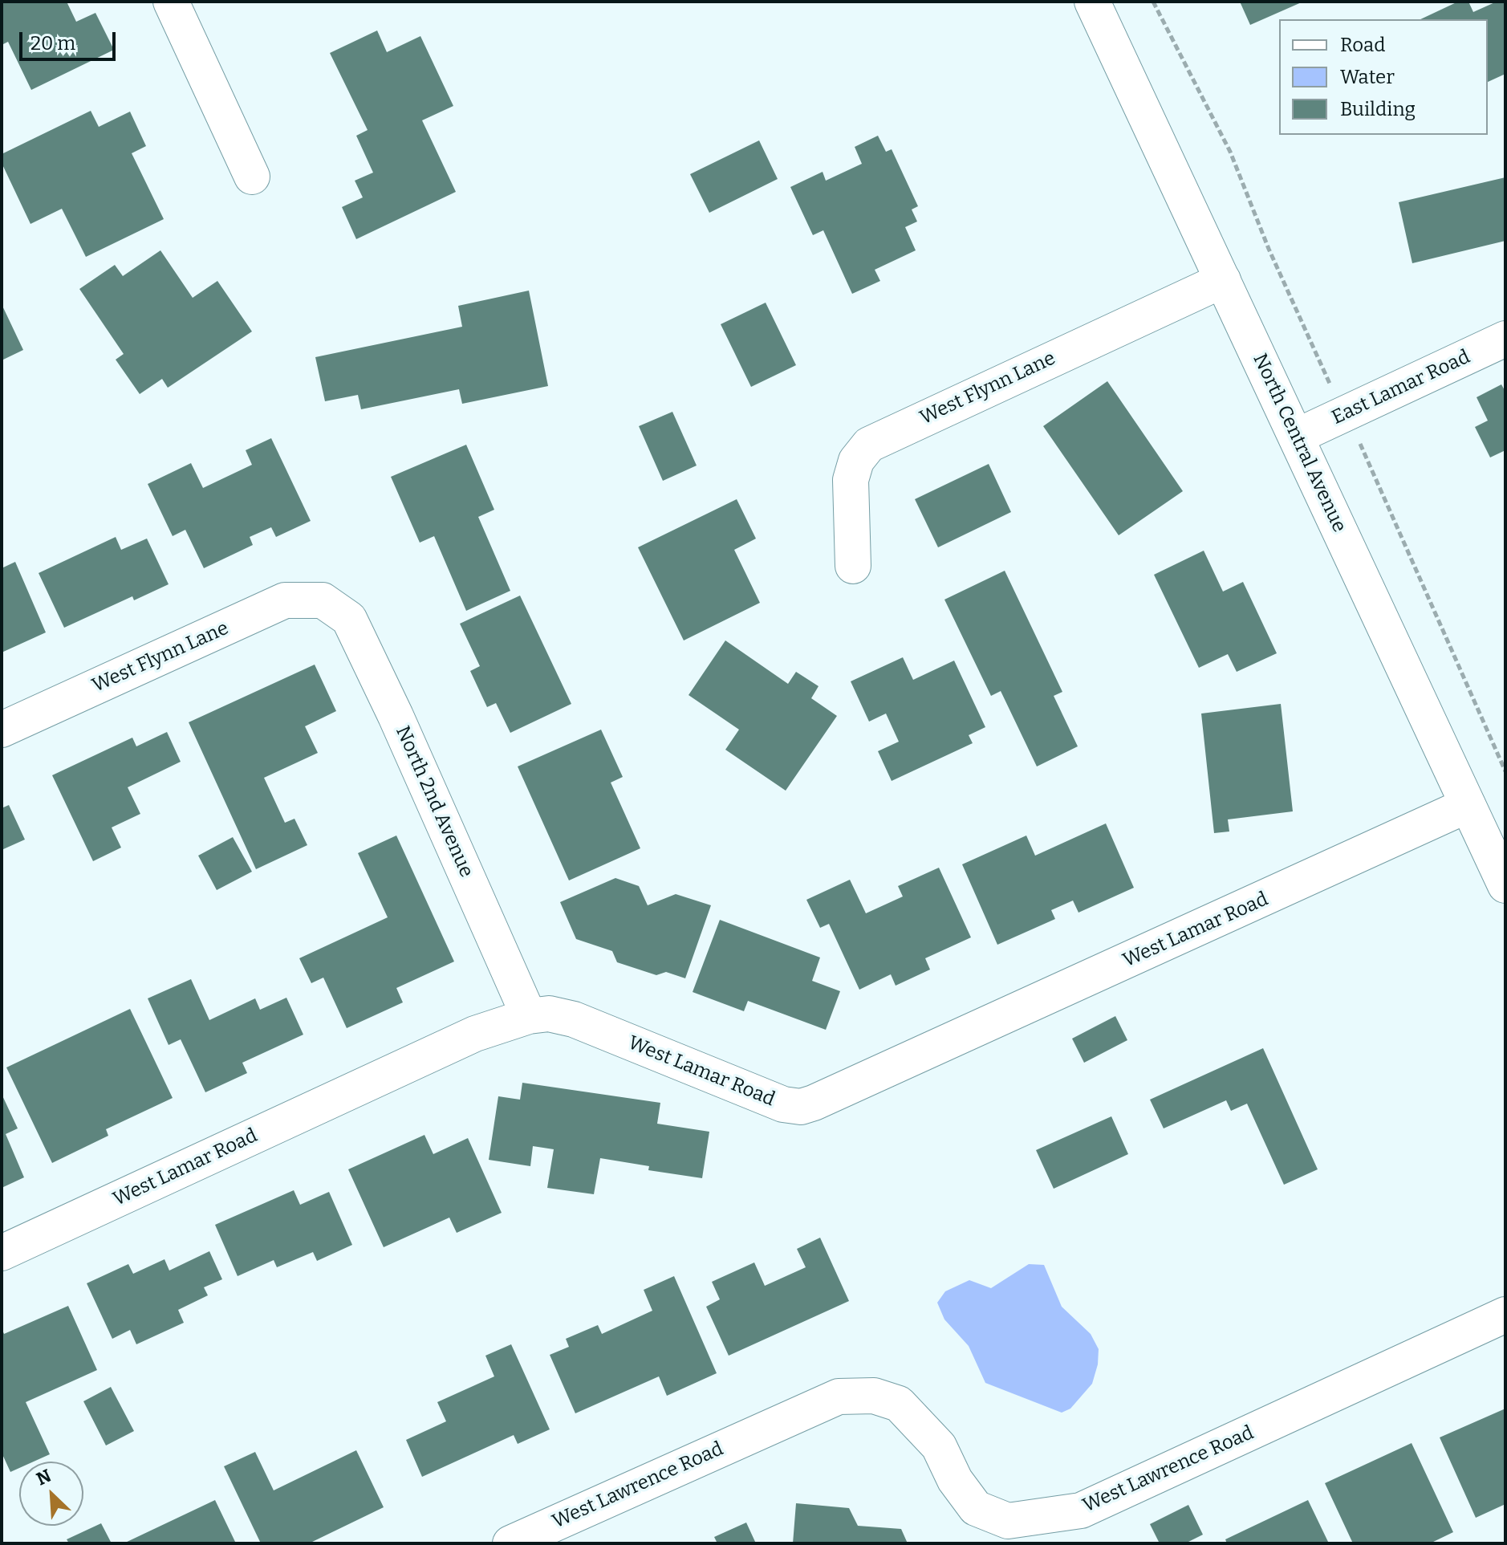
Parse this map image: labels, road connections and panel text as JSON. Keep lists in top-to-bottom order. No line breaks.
{"streets":{"street":["East Lamar Road","West Flynn Lane","North Central Avenue","North 2nd Avenue","West Lamar Road","West Lawrence Road"]},"crossings":[["East Lamar Road","North Central Avenue"],["West Flynn Lane","North Central Avenue"],["West Flynn Lane","North 2nd Avenue"],["North Central Avenue","West Lamar Road"],["North 2nd Avenue","West Lamar Road"]],"legend":["Road","Water","Building"],"scale_bar":"20 m","north":"top left"}
